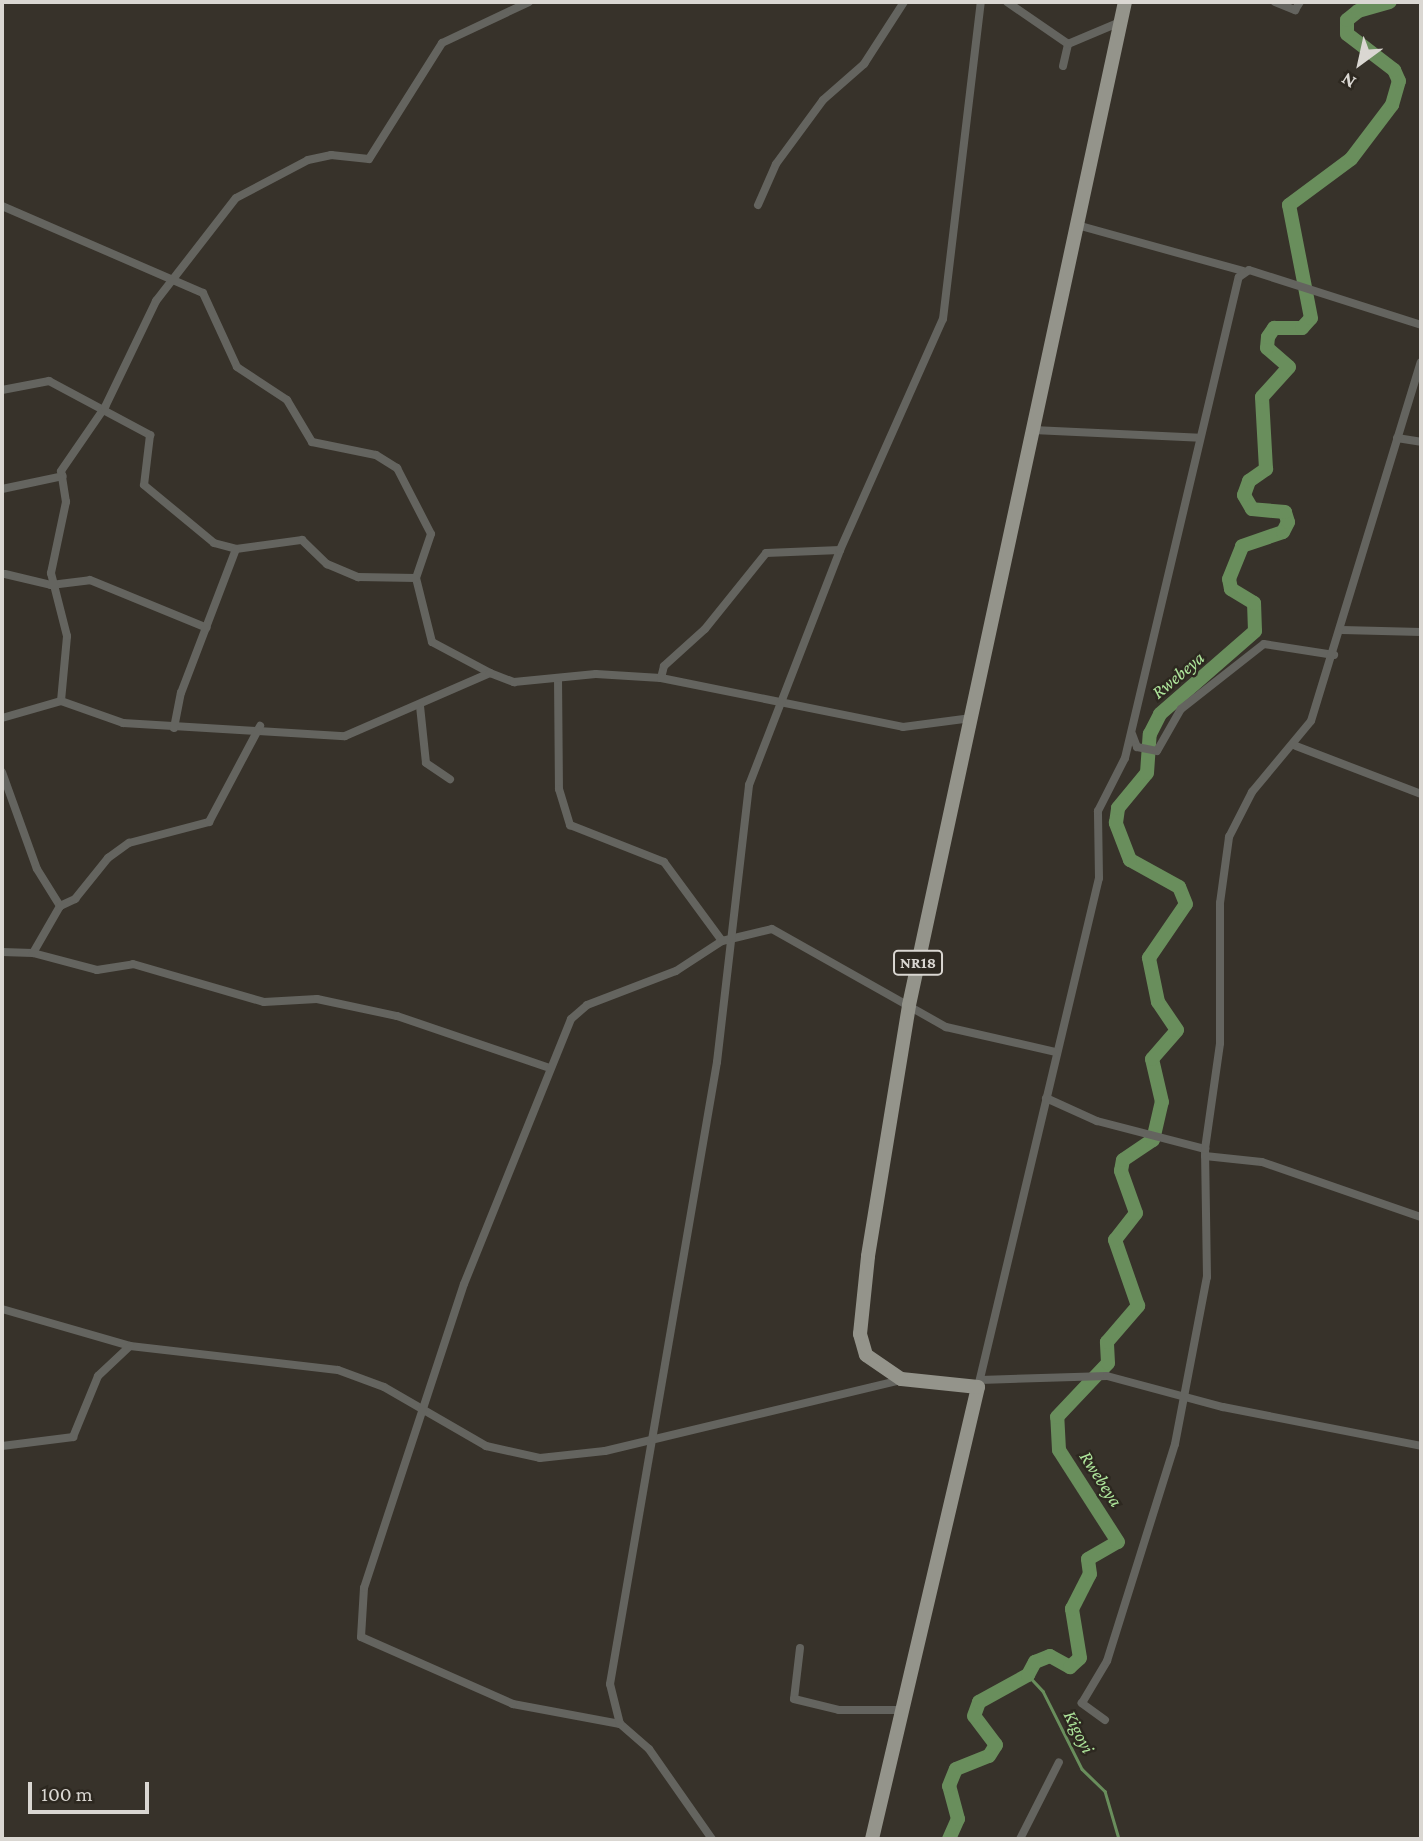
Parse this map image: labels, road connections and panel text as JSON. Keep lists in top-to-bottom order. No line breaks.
{"streets":{"main road":["NR18"]},"water":["Rwebeya","Kigoyi"],"scale_bar":"100 m","north":"bottom left"}
